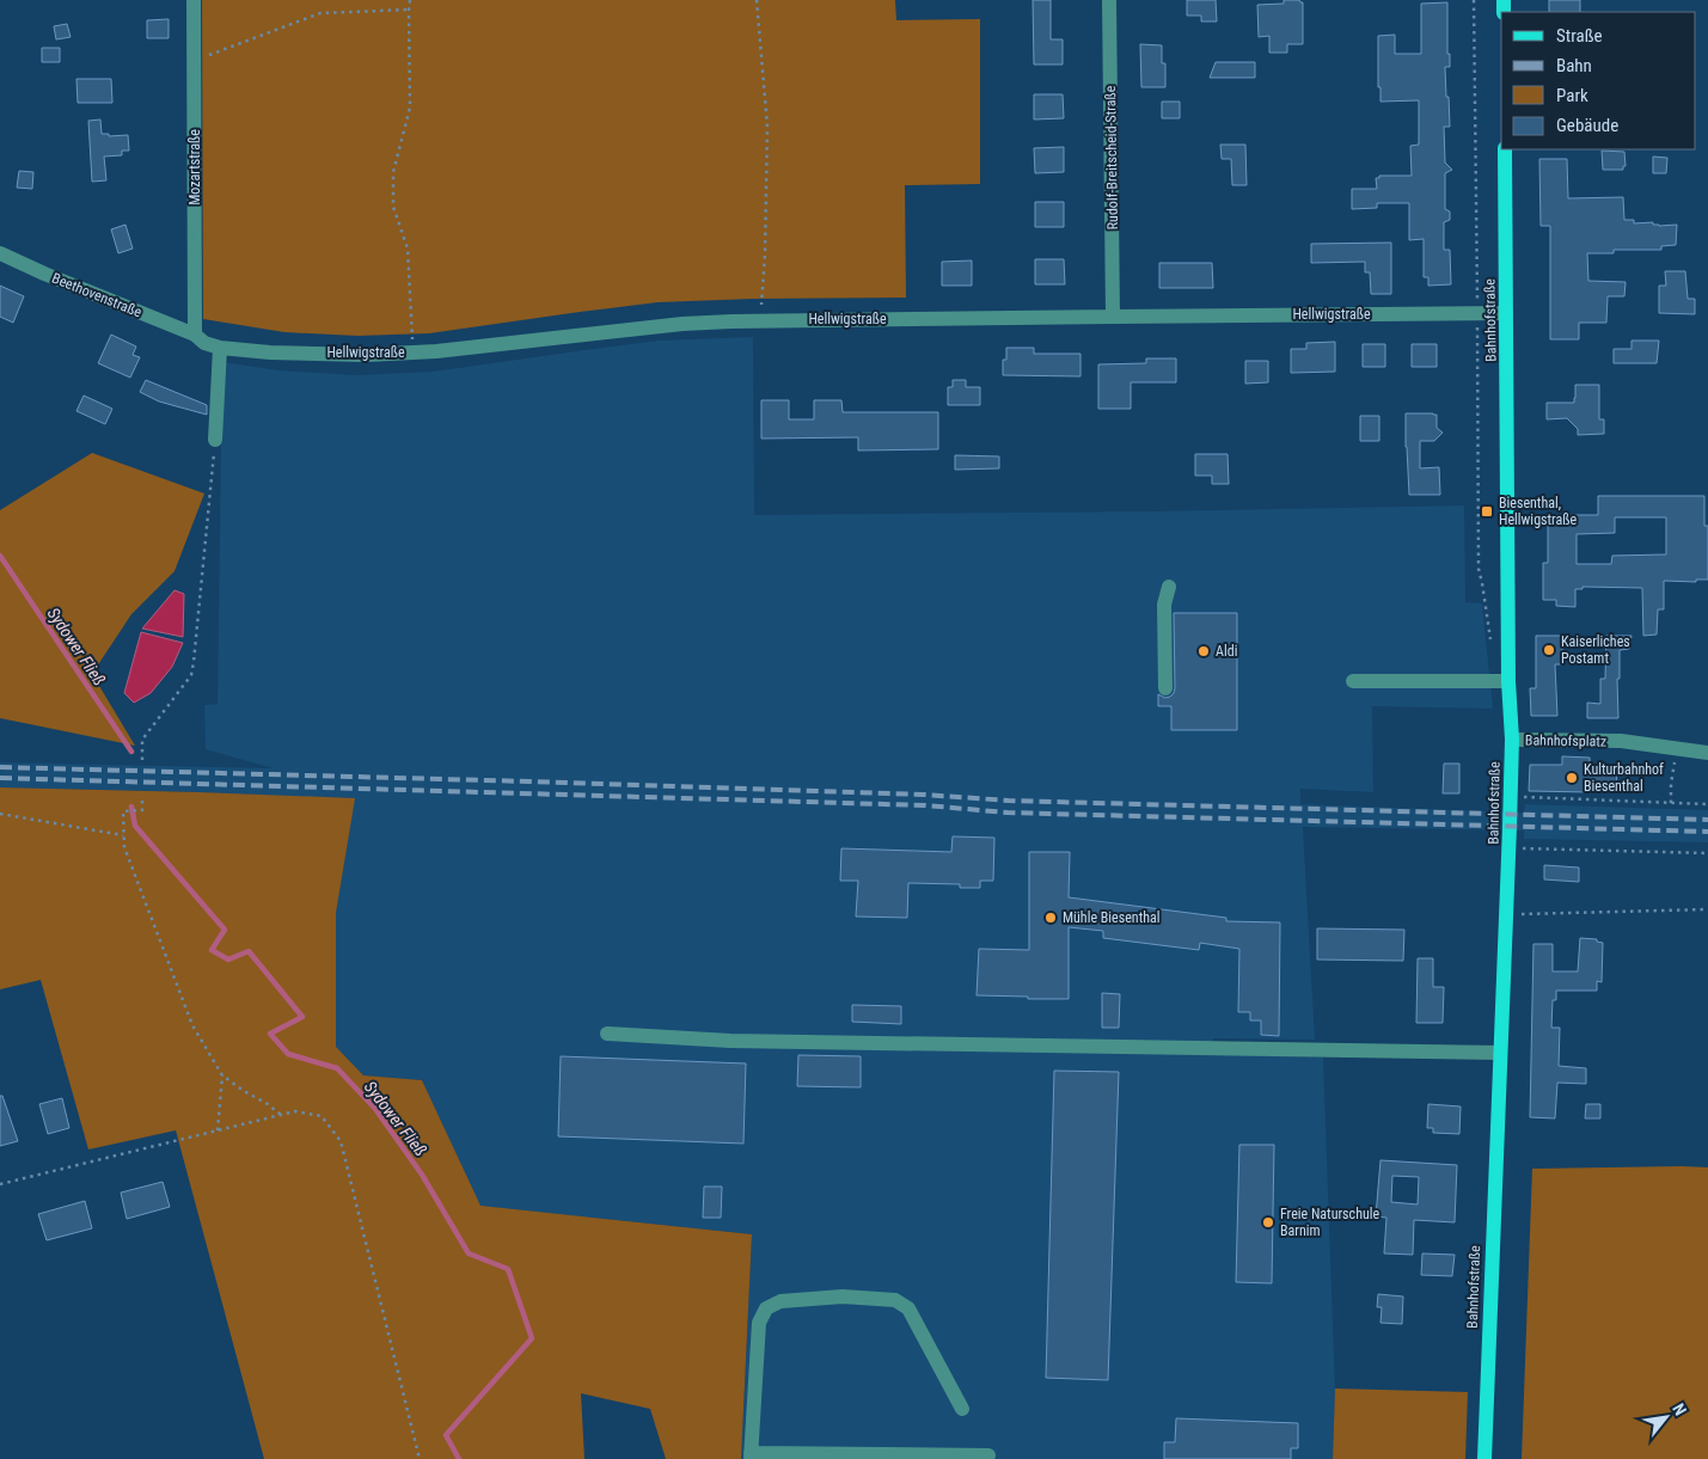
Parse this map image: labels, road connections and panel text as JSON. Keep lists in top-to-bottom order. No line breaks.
{"streets":{"main road":["Bahnhofstraße"],"street":["Rudolf-Breitscheid-Straße","Mozartstraße","Beethovenstraße","Hellwigstraße","Bahnhofsplatz"]},"crossings":[["Rudolf-Breitscheid-Straße","Hellwigstraße"],["Mozartstraße","Beethovenstraße"],["Mozartstraße","Hellwigstraße"],["Beethovenstraße","Hellwigstraße"],["Hellwigstraße","Bahnhofstraße"],["Bahnhofstraße","Bahnhofsplatz"]],"water":["Sydower Fließ"],"places":{"transit":["Biesenthal, Hellwigstraße"],"other":["Kaiserliches Postamt","Aldi","Kulturbahnhof Biesenthal","Mühle Biesenthal","Freie Naturschule Barnim"]},"legend":["Straße","Bahn","Park","Gebäude"],"north":"top right"}
